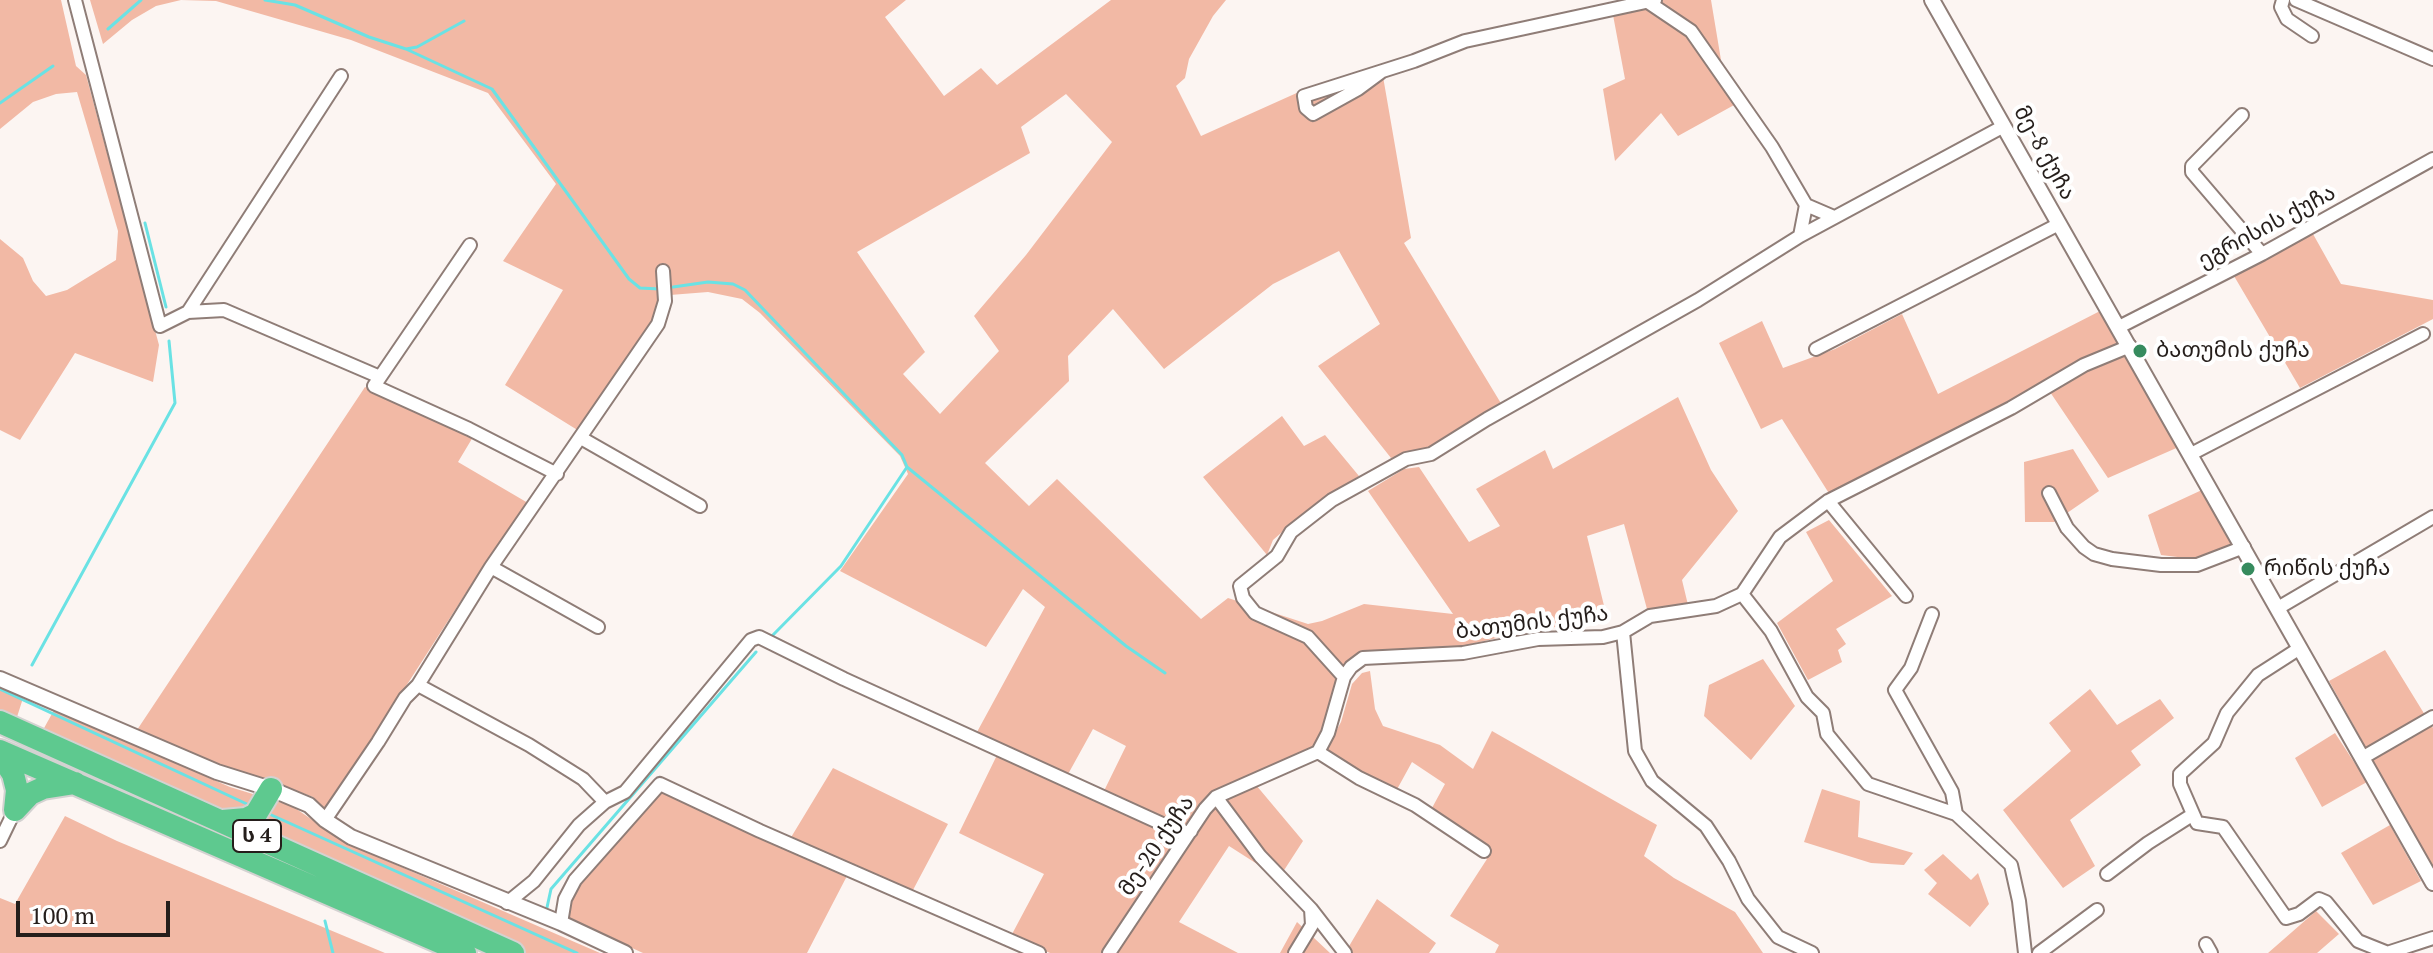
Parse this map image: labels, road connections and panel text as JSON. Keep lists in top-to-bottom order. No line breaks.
{"streets":{"highway":["ს 4"],"street":["მე-8 ქუჩა","ეგრისის ქუჩა","ბათუმის ქუჩა","მე-20 ქუჩა"]},"crossings":[["მე-8 ქუჩა","ეგრისის ქუჩა"]],"places":["ბათუმის ქუჩა","რიწის ქუჩა"],"scale_bar":"100 m"}
